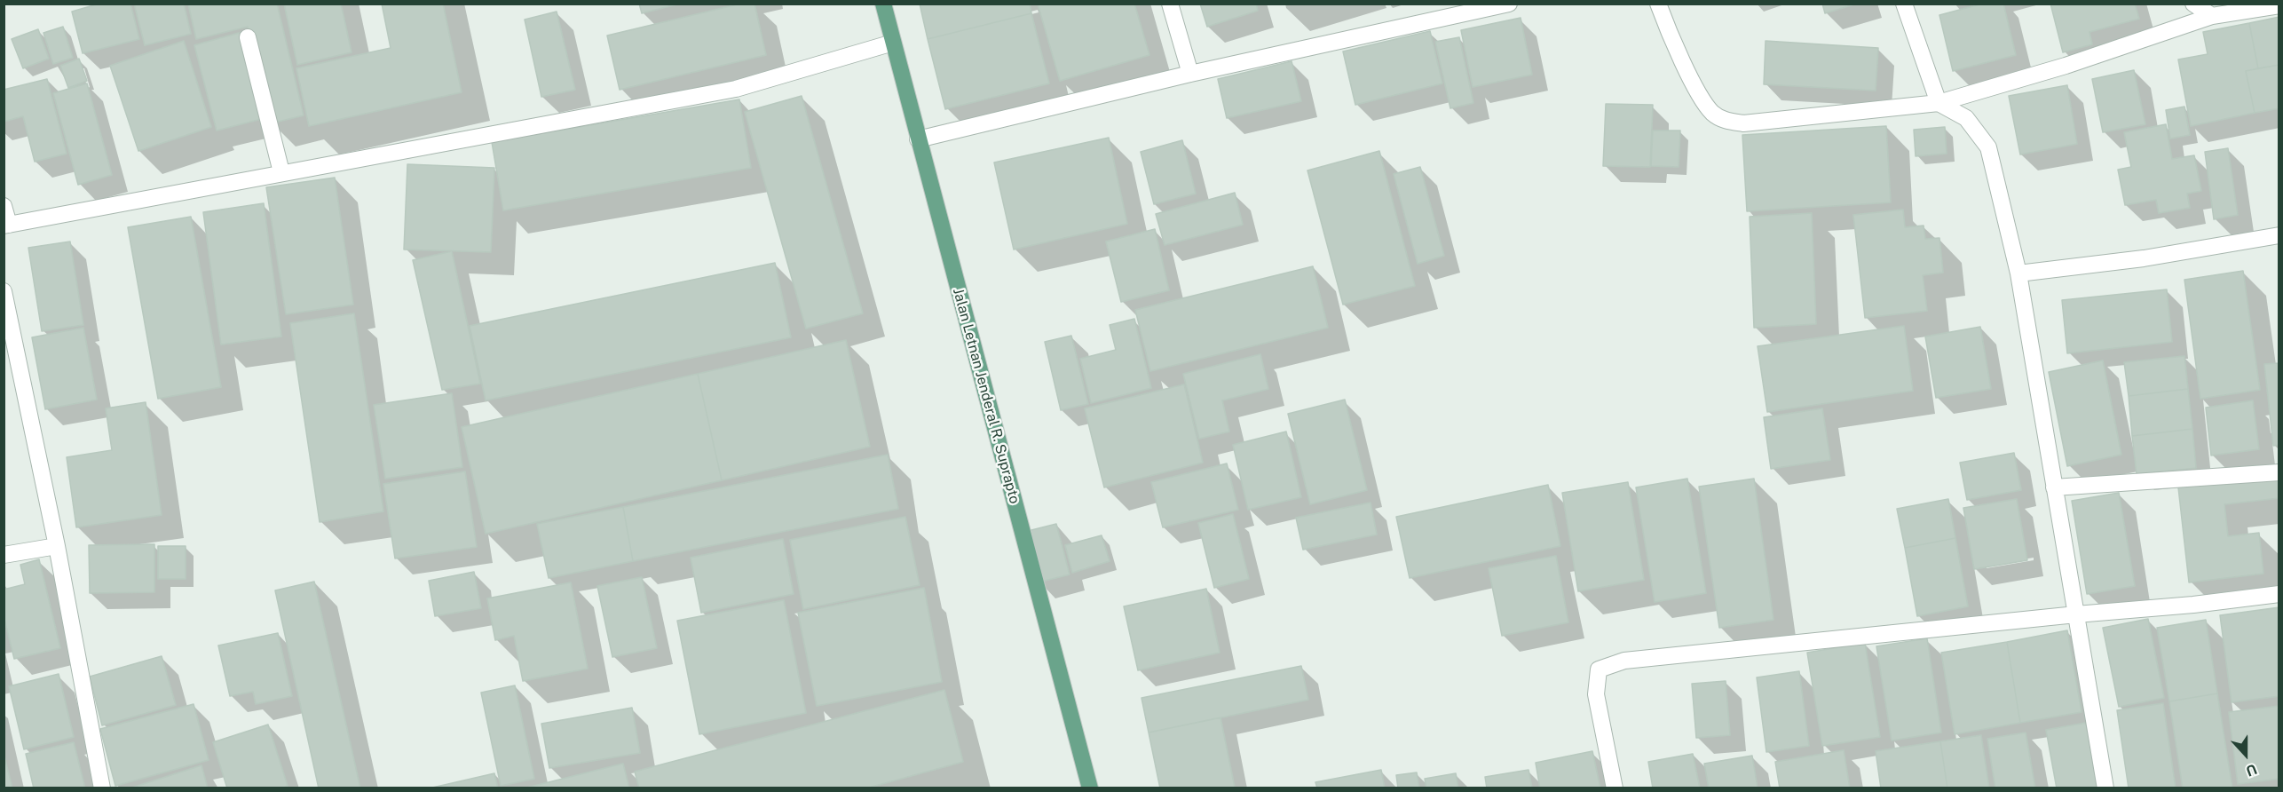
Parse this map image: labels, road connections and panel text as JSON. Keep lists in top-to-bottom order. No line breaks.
{"streets":{"main road":["Jalan Letnan Jenderal R. Suprapto"]},"north":"bottom"}
